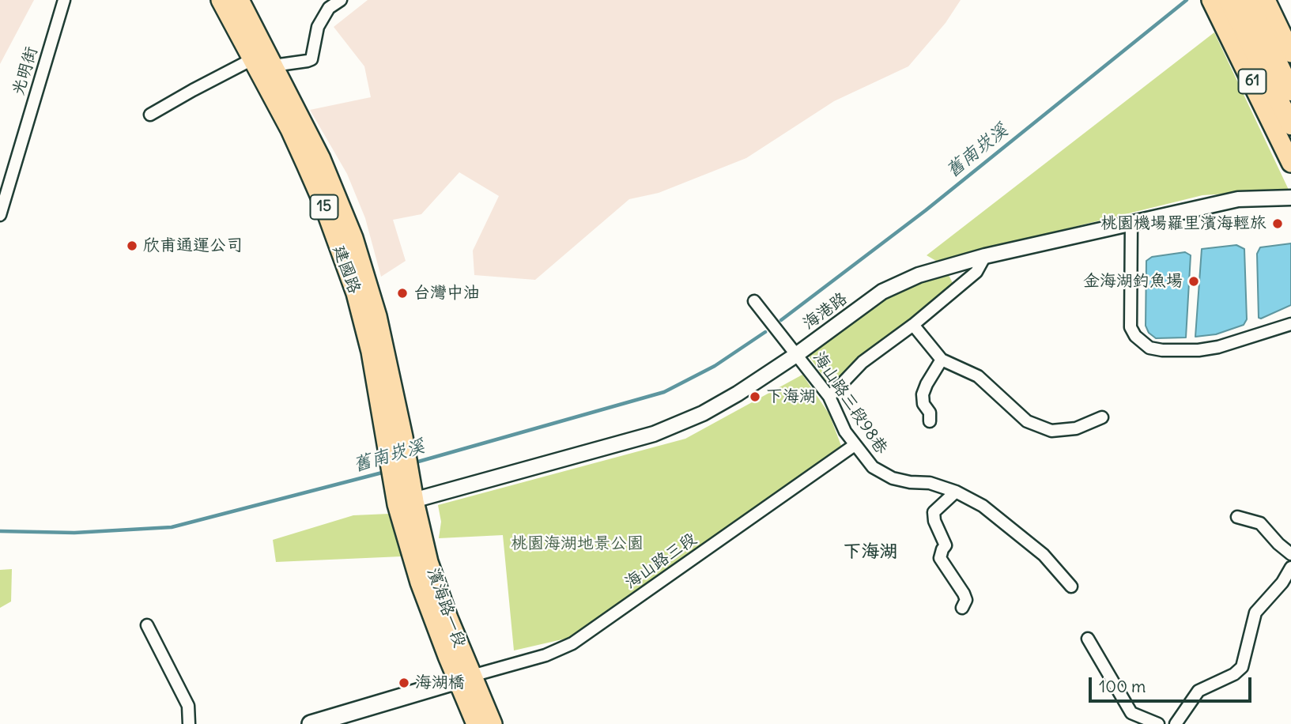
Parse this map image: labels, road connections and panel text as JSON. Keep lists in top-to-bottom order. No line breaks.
{"streets":{"highway":["61"],"main road":["15","建國路","濱海路一段"],"street":["光明街","海港路","海山路三段98巷","海山路三段"]},"crossings":[["15","建國路"],["15","海港路"],["15","濱海路一段"],["海港路","海山路三段98巷"],["海港路","濱海路一段"],["海山路三段98巷","海山路三段"],["海山路三段","濱海路一段"]],"districts":["下海湖"],"water":["舊南崁溪"],"parks":["桃園海湖地景公園"],"places":["桃園機場羅里濱海輕旅","欣甫通運公司","金海湖釣魚場","台灣中油","下海湖","海湖橋"],"scale_bar":"100 m"}
